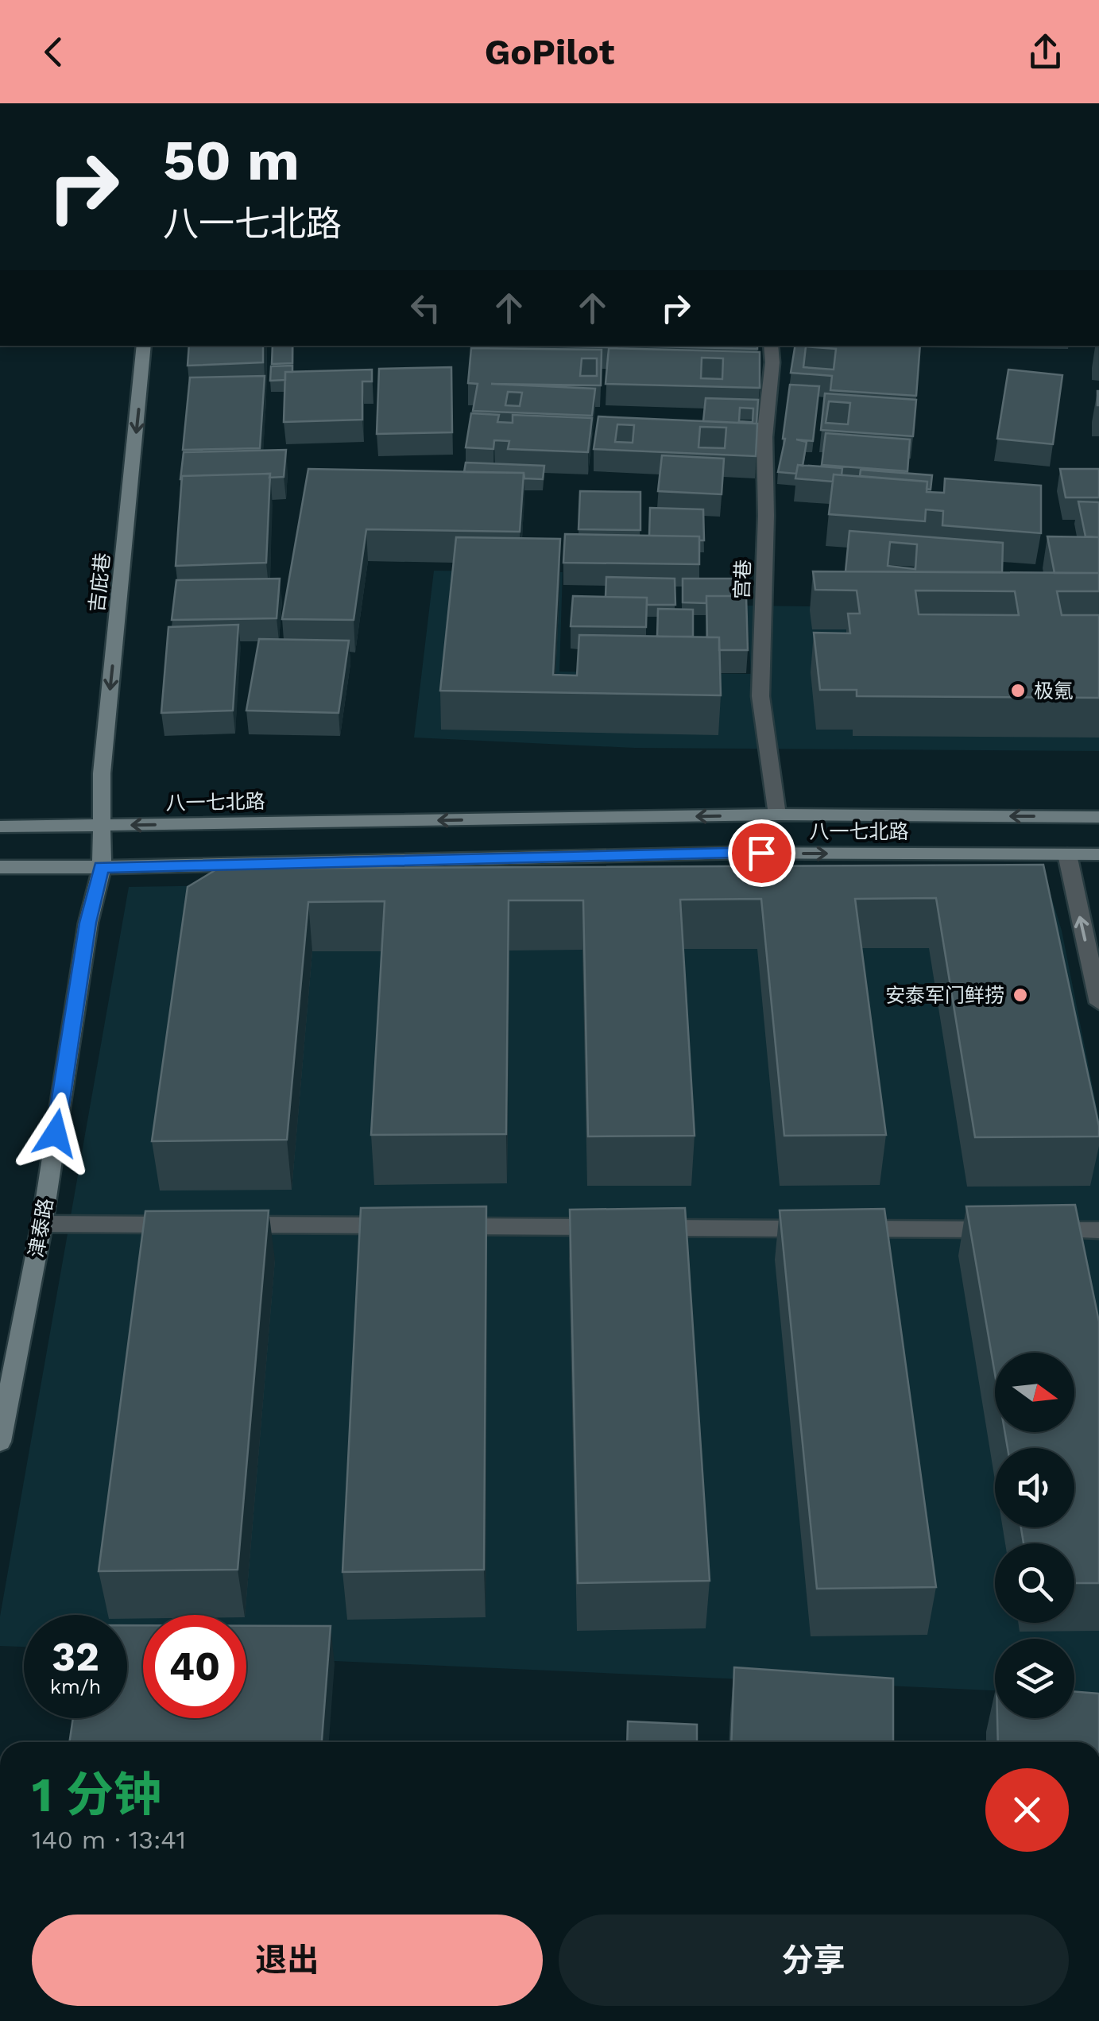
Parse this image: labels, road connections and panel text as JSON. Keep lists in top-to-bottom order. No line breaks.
{"streets":{"main road":["吉庇巷","八一七北路","津泰路"],"street":["宫巷"]},"crossings":[["宫巷","八一七北路"],["吉庇巷","八一七北路"],["吉庇巷","津泰路"],["八一七北路","津泰路"]],"one_way":["吉庇巷"],"places":["极氪","安泰军门鲜捞"],"north":"right","page":{"header":"GoPilot","turn":["50 m","八一七北路"],"speed":"32 km/h","limit":"40","heading":["1 分钟","140 m · 13:41"],"buttons":["退出","分享"]}}
